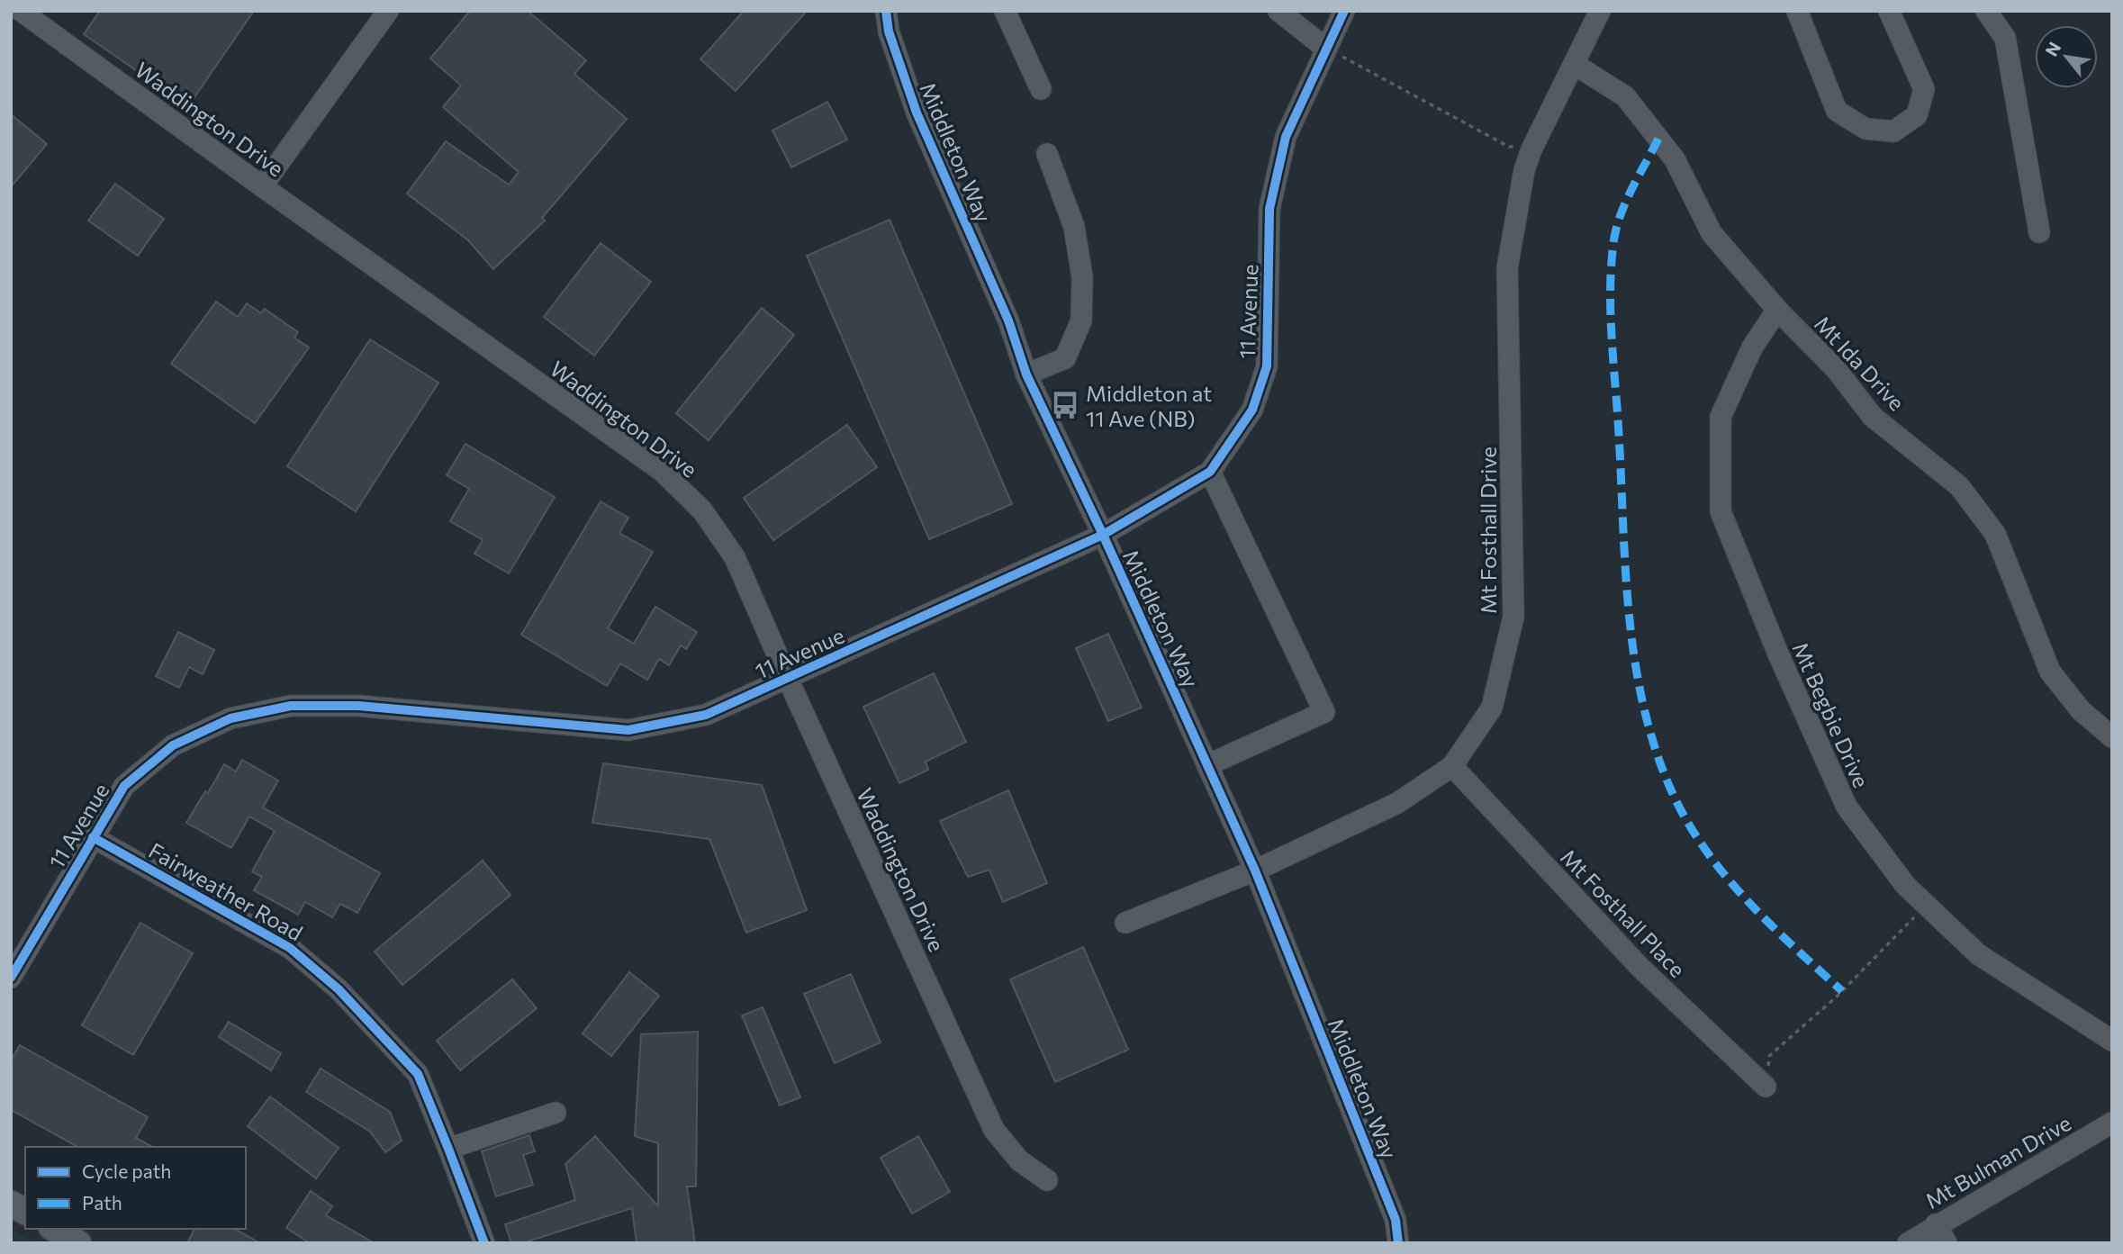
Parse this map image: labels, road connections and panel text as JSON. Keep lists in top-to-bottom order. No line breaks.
{"streets":{"street":["Waddington Drive","Middleton Way","11 Avenue","Mt Ida Drive","Mt Fosthall Drive","Mt Begbie Drive","Fairweather Road","Mt Fosthall Place","Mt Bulman Drive"]},"crossings":[["Waddington Drive","11 Avenue"],["Middleton Way","11 Avenue"],["Middleton Way","Mt Fosthall Drive"],["11 Avenue","Fairweather Road"],["Mt Ida Drive","Mt Fosthall Drive"],["Mt Ida Drive","Mt Begbie Drive"],["Mt Fosthall Drive","Mt Fosthall Place"]],"places":{"bus stop":["Middleton at 11 Ave (NB)"]},"legend":["Cycle path","Path"],"north":"top left"}
